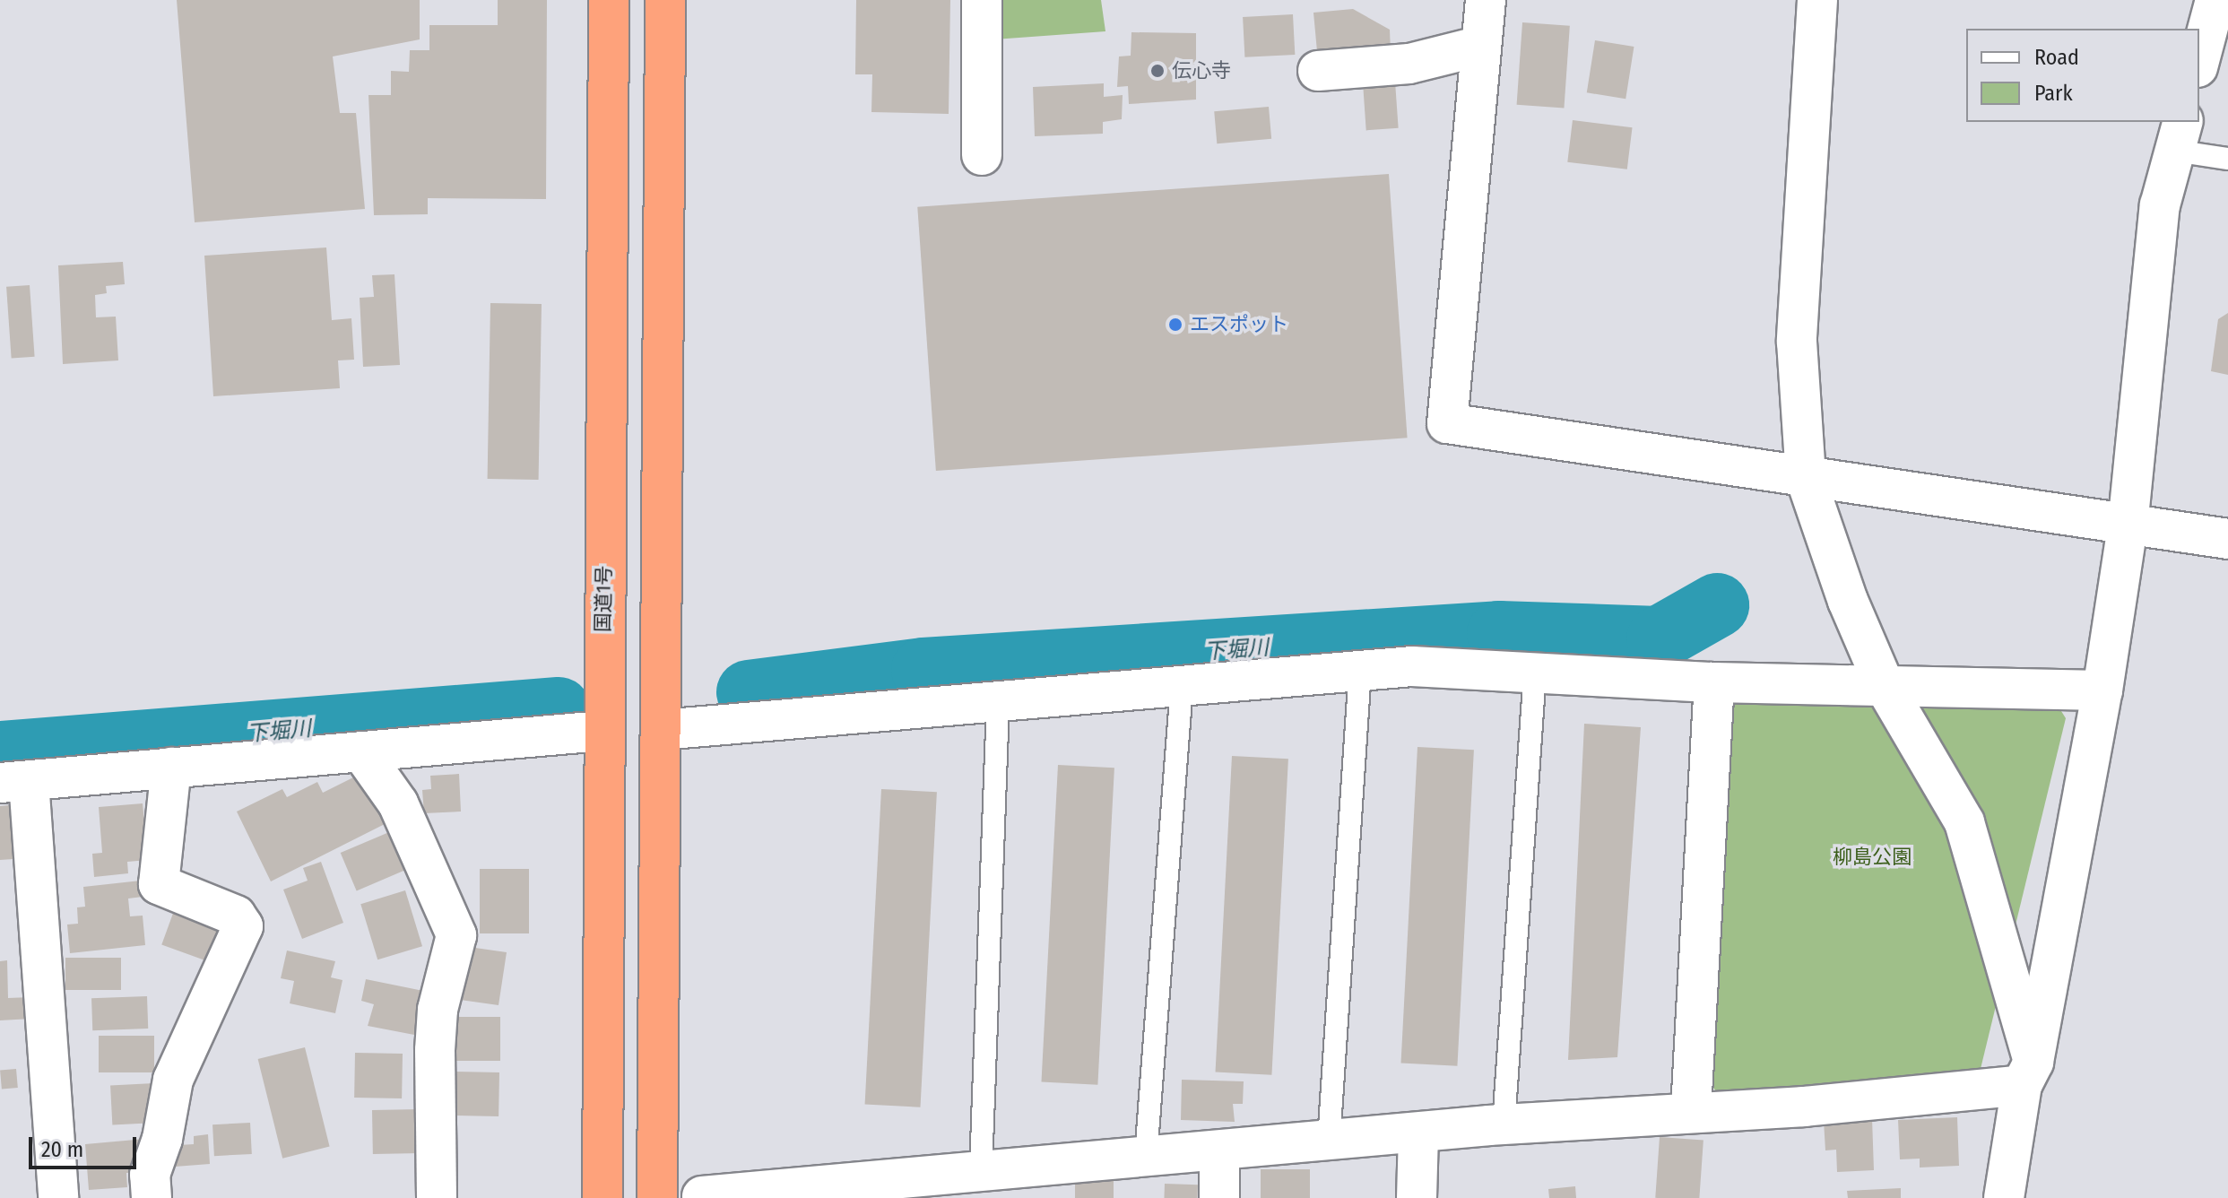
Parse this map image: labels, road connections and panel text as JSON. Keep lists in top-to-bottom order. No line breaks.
{"streets":{"highway":["国道1号"]},"water":["下堀川"],"parks":["柳島公園"],"places":["伝心寺","エスポット"],"legend":["Road","Park"],"scale_bar":"20 m"}
